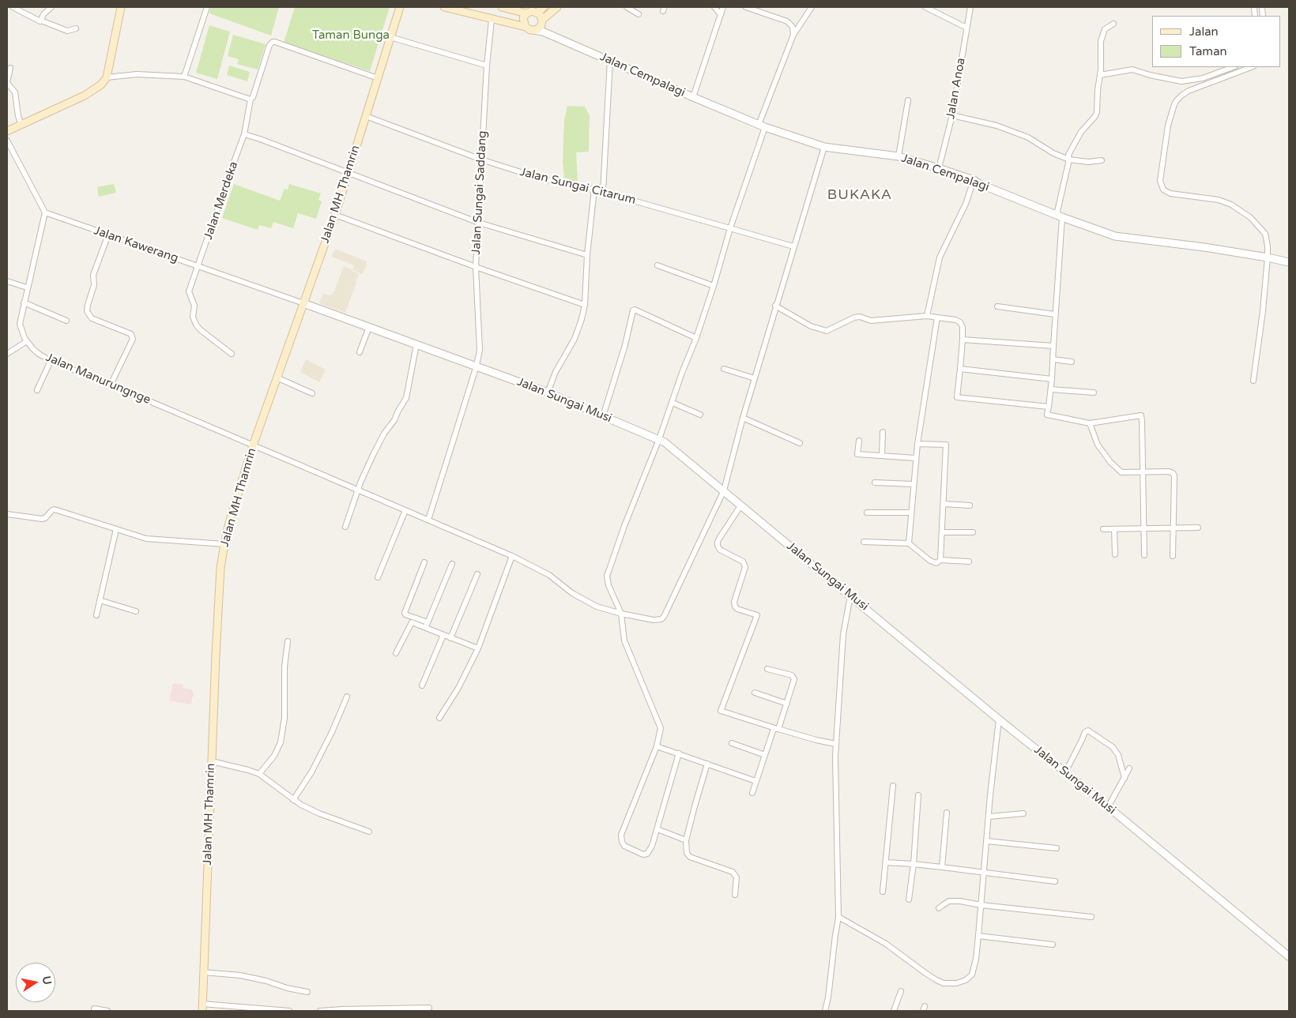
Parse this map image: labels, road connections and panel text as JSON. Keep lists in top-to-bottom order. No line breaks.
{"streets":{"main road":["Jalan MH Thamrin"],"street":["Jalan Cempalagi","Jalan Anoa","Jalan Sungai Citarum","Jalan Sungai Saddang","Jalan Merdeka","Jalan Kawerang","Jalan Manurungnge","Jalan Sungai Musi"]},"crossings":[["Jalan Cempalagi","Jalan Anoa"],["Jalan Cempalagi","Jalan Manurungnge"],["Jalan Sungai Citarum","Jalan Sungai Saddang"],["Jalan Sungai Citarum","Jalan MH Thamrin"],["Jalan Sungai Citarum","Jalan Manurungnge"],["Jalan Sungai Saddang","Jalan Manurungnge"],["Jalan Sungai Saddang","Jalan Sungai Musi"],["Jalan MH Thamrin","Jalan Kawerang"],["Jalan MH Thamrin","Jalan Manurungnge"],["Jalan MH Thamrin","Jalan Sungai Musi"],["Jalan Merdeka","Jalan Kawerang"],["Jalan Kawerang","Jalan Manurungnge"],["Jalan Kawerang","Jalan Sungai Musi"],["Jalan Manurungnge","Jalan Sungai Musi"]],"districts":["BUKAKA"],"parks":["Taman Bunga"],"legend":["Jalan","Taman"],"north":"right"}
